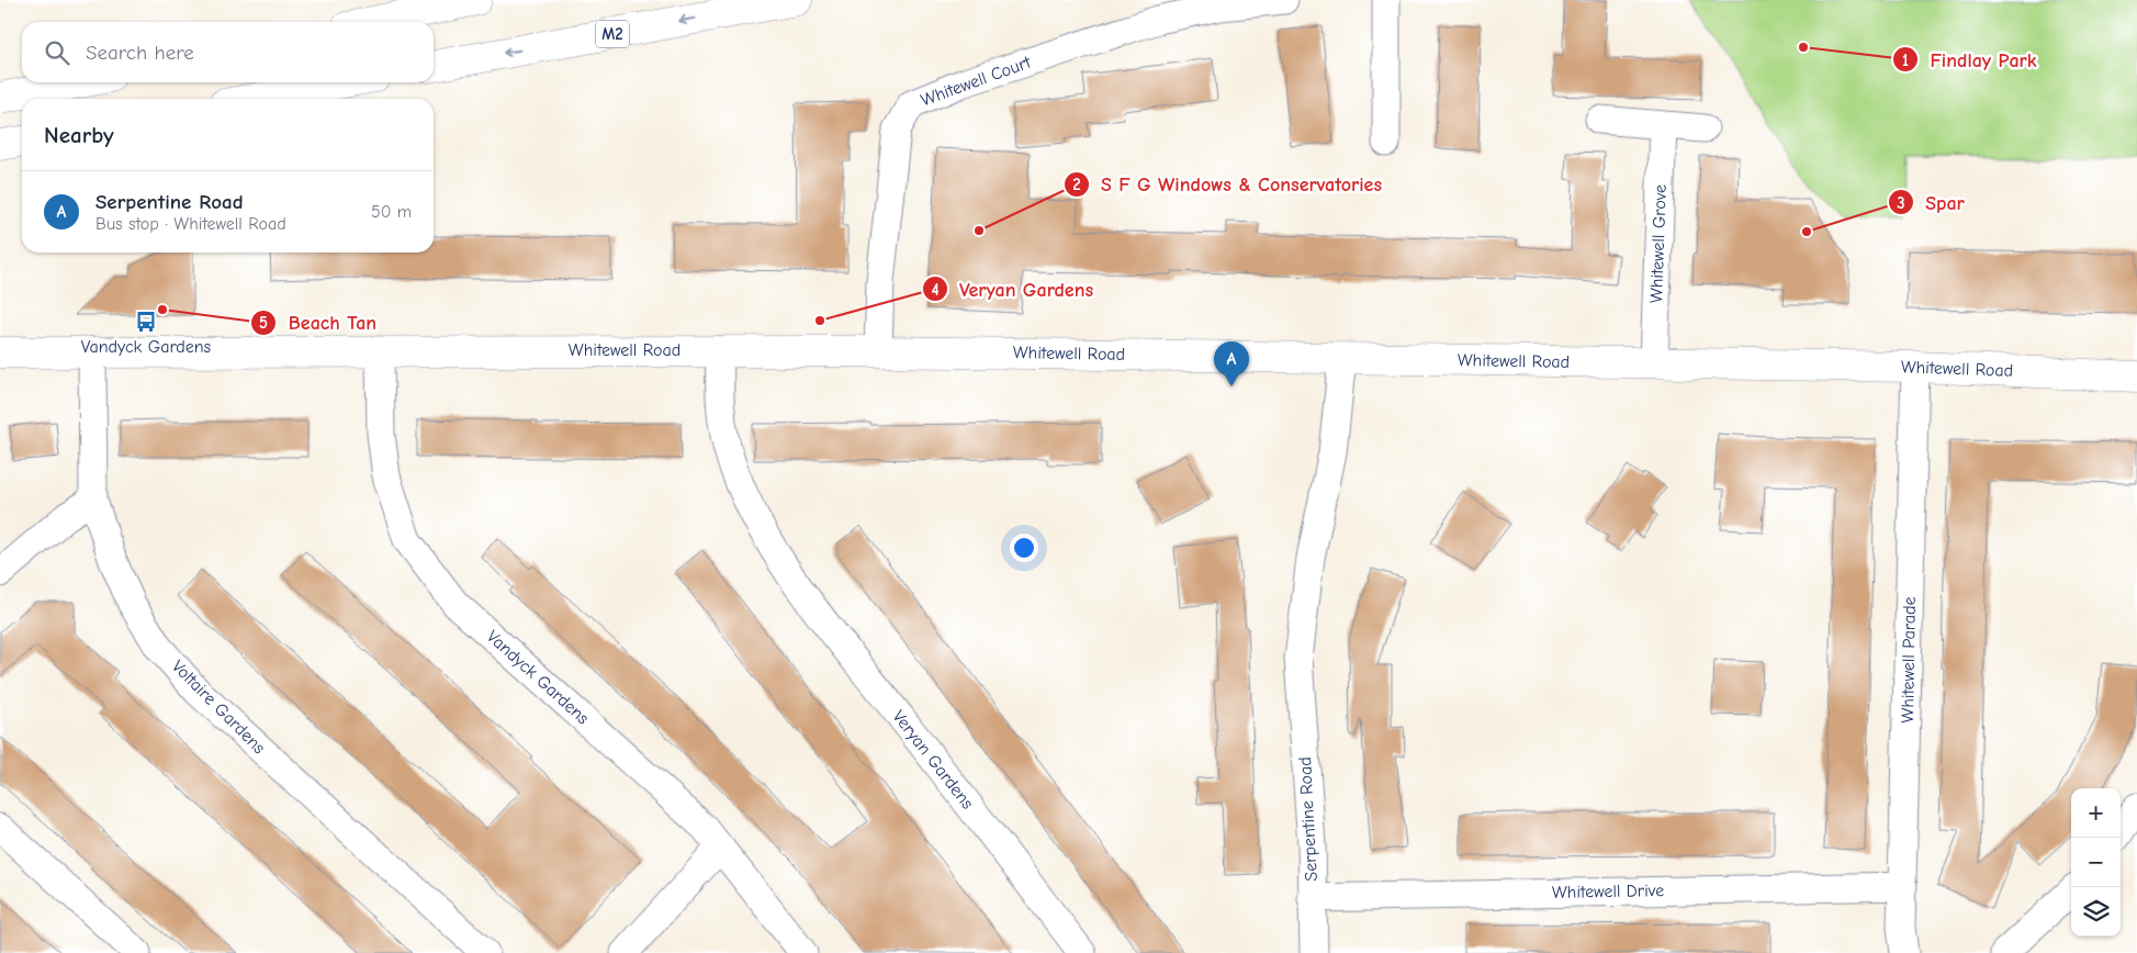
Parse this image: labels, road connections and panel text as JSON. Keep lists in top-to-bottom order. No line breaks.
{"streets":{"main road":["M2","Whitewell Road"],"street":["Whitewell Court","Whitewell Grove","Whitewell Parade","Vandyck Gardens","Voltaire Gardens","Veryan Gardens","Serpentine Road","Whitewell Drive"]},"crossings":[["Whitewell Court","Whitewell Road"],["Whitewell Grove","Whitewell Road"],["Whitewell Road","Whitewell Parade"],["Whitewell Road","Vandyck Gardens"],["Whitewell Road","Voltaire Gardens"],["Whitewell Road","Veryan Gardens"],["Whitewell Road","Serpentine Road"],["Whitewell Parade","Whitewell Drive"],["Serpentine Road","Whitewell Drive"]],"places":{"other":["Findlay Park","S F G Windows & Conservatories","Spar","Beach Tan","Veryan Gardens"],"bus stop":["Vandyck Gardens"]},"page":{"search":"Search here","heading":"Nearby","list":[{"mark":"A","name":"Serpentine Road","note":"Bus stop · Whitewell Road","value":"50 m"}],"pins":"A","map_buttons":["+","−"]}}
